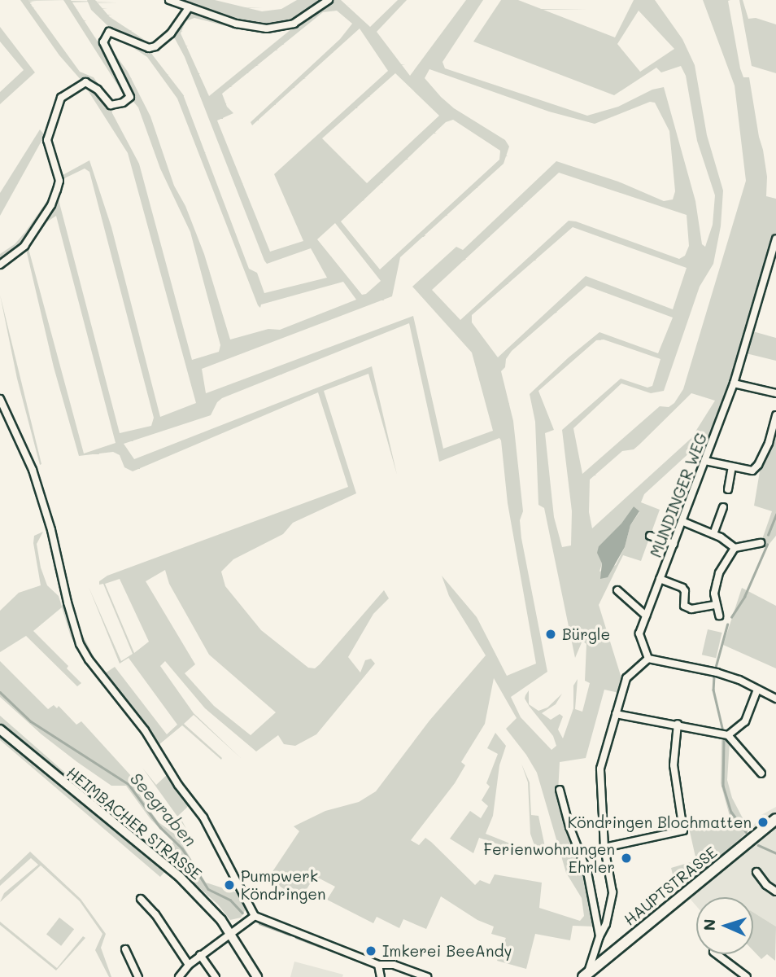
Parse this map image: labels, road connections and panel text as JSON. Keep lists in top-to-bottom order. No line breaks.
{"streets":{"main road":["HAUPTSTRASSE"],"street":["MUNDINGER WEG","HEIMBACHER STRASSE"]},"water":["Seegraben"],"places":["Bürgle","Köndringen Blochmatten","Ferienwohnungen Ehrler","Pumpwerk Köndringen","Imkerei BeeAndy"],"north":"left"}
